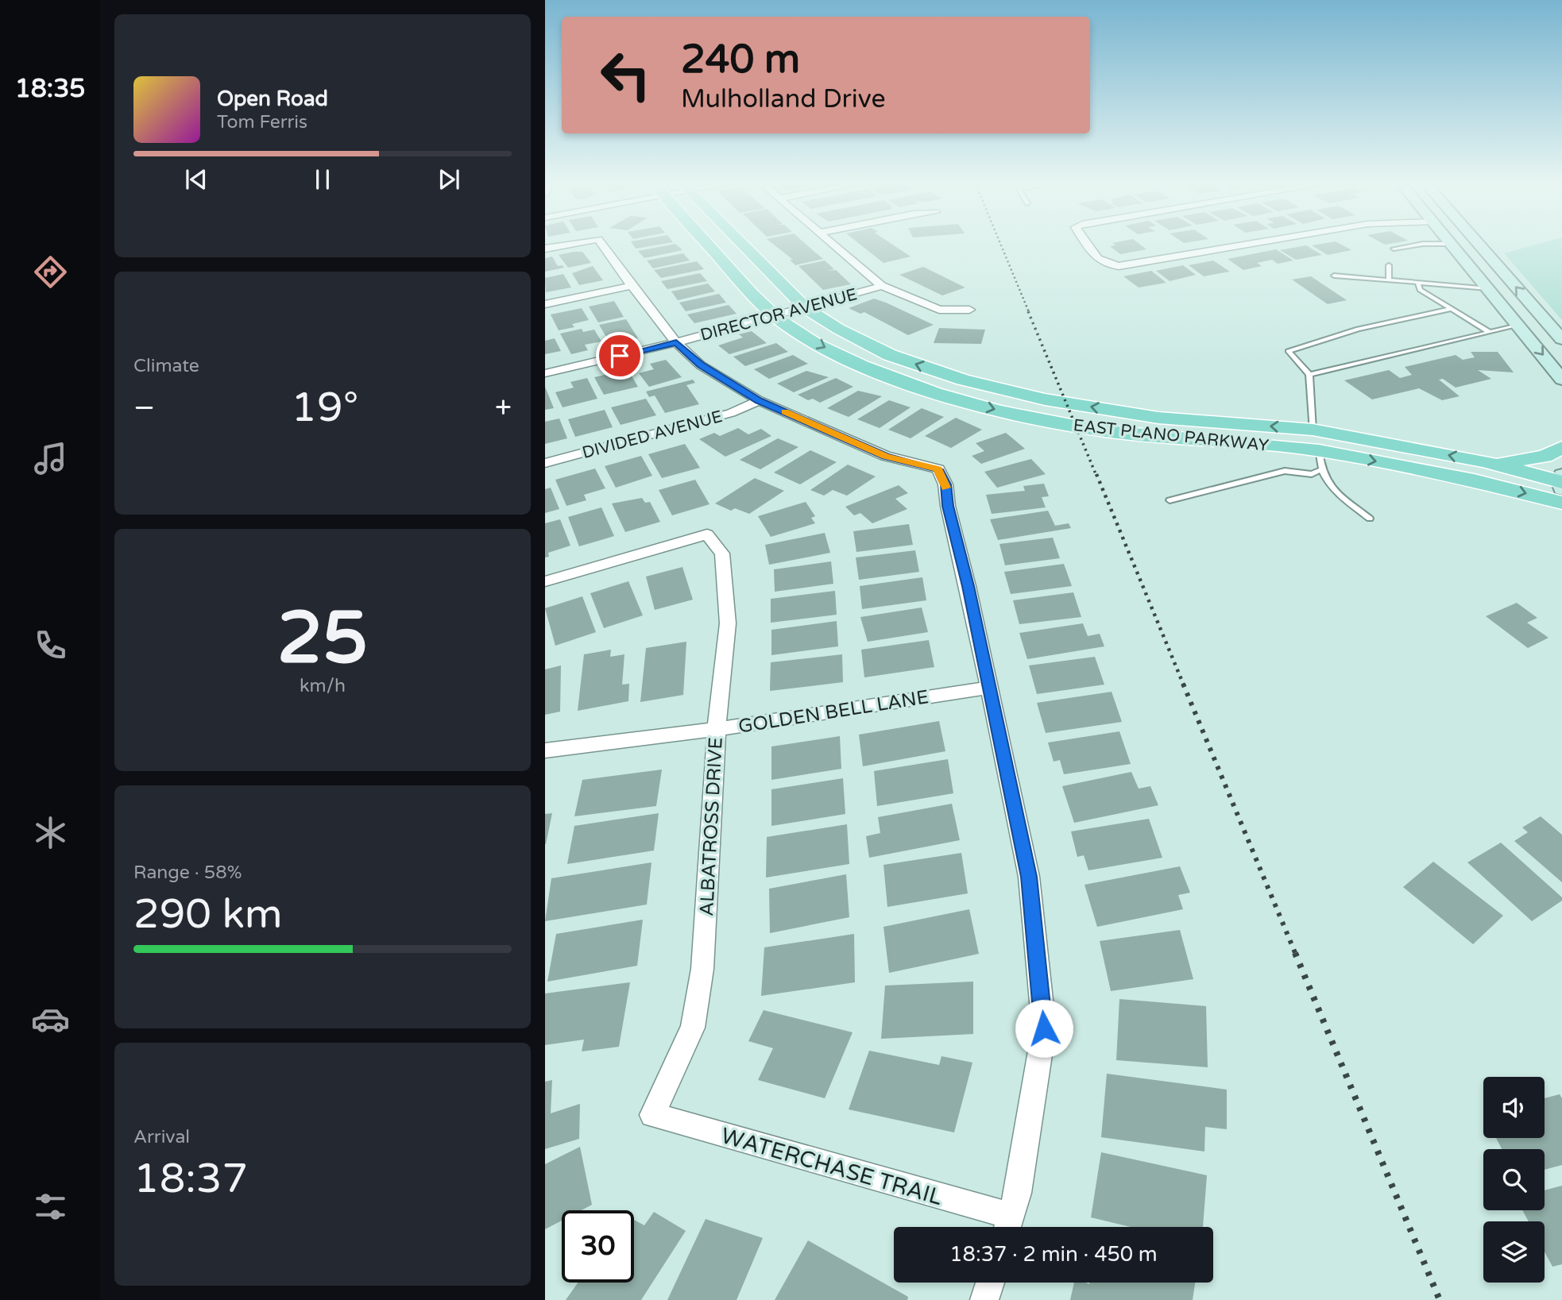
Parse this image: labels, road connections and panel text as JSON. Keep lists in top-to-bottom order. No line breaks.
{"streets":{"main road":["EAST PLANO PARKWAY"],"street":["DIRECTOR AVENUE","DIVIDED AVENUE","GOLDEN BELL LANE","ALBATROSS DRIVE","WATERCHASE TRAIL"]},"crossings":[["DIRECTOR AVENUE","EAST PLANO PARKWAY"],["GOLDEN BELL LANE","ALBATROSS DRIVE"],["ALBATROSS DRIVE","WATERCHASE TRAIL"]],"page":{"tabs":"18:35","turn":["240 m","Mulholland Drive"],"song":["Open Road","Tom Ferris"],"tile":["Climate",["25","km/h"],["Range · 58%","290 km"],["Arrival","18:37"]],"heat":["−","19°","+"],"limit":"30","trip":"18:37 · 2 min · 450 m"}}
